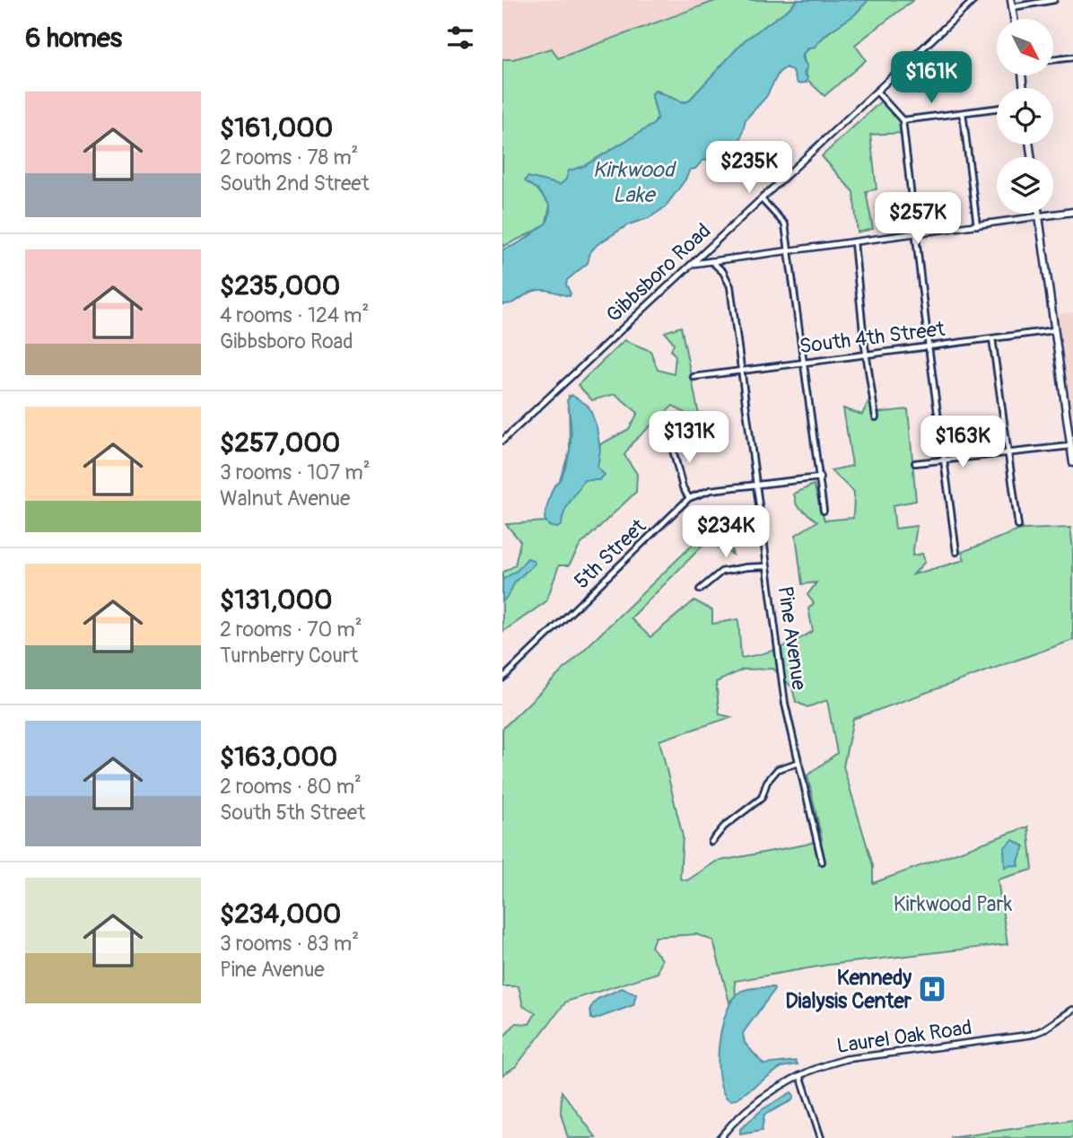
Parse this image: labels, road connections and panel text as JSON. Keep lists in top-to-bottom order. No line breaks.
{"streets":{"street":["Gibbsboro Road","South 4th Street","5th Street","Pine Avenue","Laurel Oak Road"]},"crossings":[["South 4th Street","Pine Avenue"],["5th Street","Pine Avenue"]],"water":["Kirkwood Lake"],"parks":["Kirkwood Park"],"places":{"hospital":["Kennedy Dialysis Center"]},"north":"bottom right","page":{"heading":"6 homes","price":["$161K","$235K","$257K","$131K","$163K","$234K"],"list":[{"name":"$161,000","note":"2 rooms · 78 m² · South 2nd Street"},{"name":"$235,000","note":"4 rooms · 124 m² · Gibbsboro Road"},{"name":"$257,000","note":"3 rooms · 107 m² · Walnut Avenue"},{"name":"$131,000","note":"2 rooms · 70 m² · Turnberry Court"},{"name":"$163,000","note":"2 rooms · 80 m² · South 5th Street"},{"name":"$234,000","note":"3 rooms · 83 m² · Pine Avenue"}]}}
